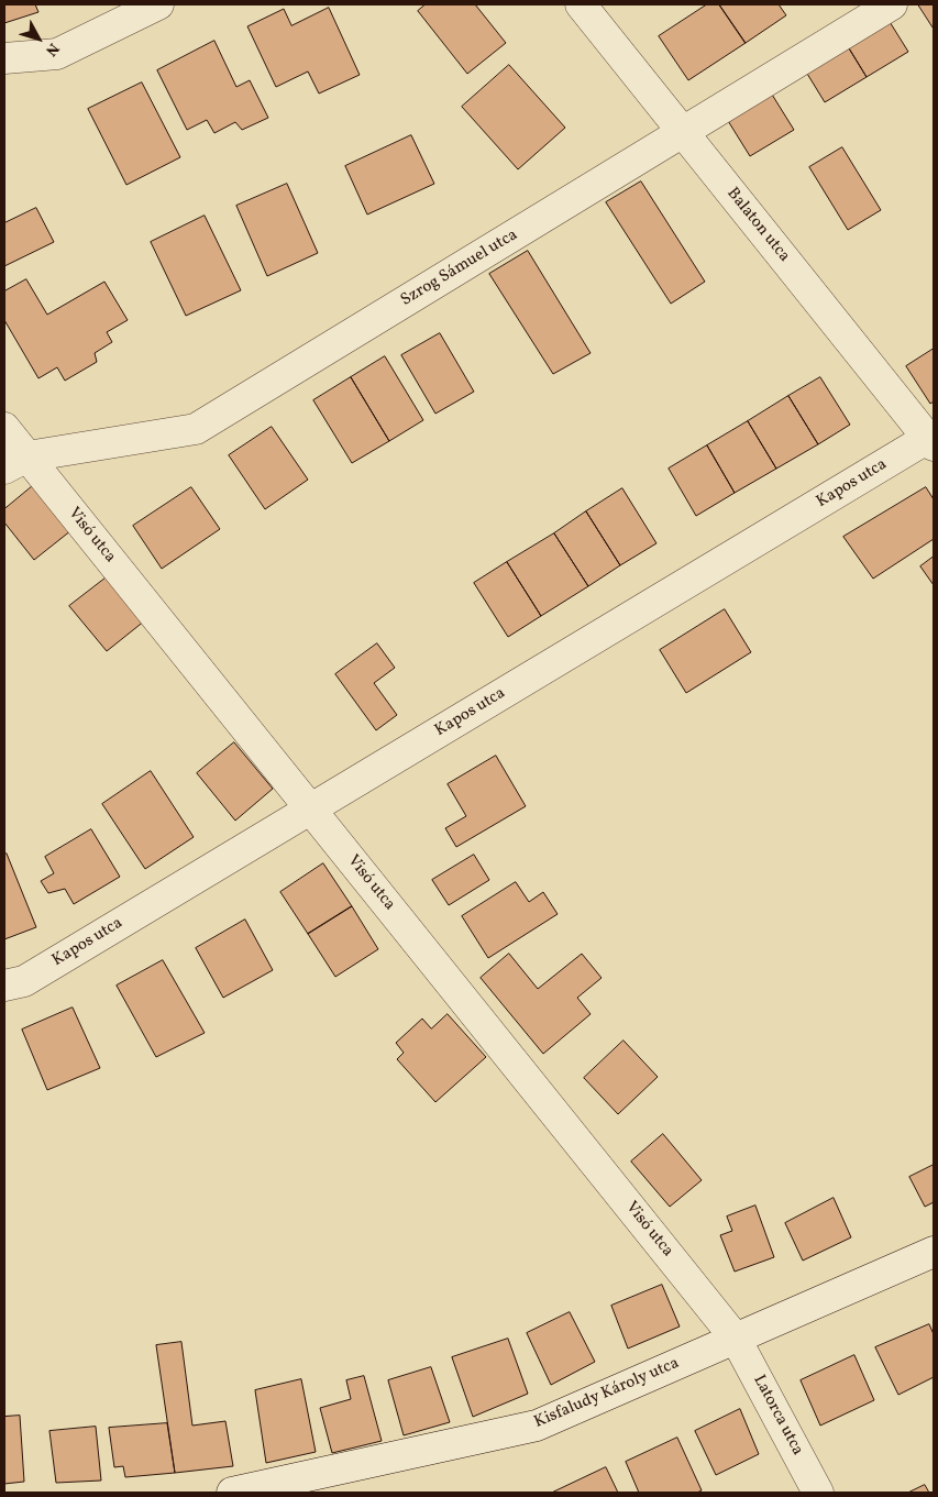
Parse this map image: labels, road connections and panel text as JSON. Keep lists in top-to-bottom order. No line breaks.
{"streets":{"street":["Balaton utca","Szrog Sámuel utca","Kapos utca","Visó utca","Kisfaludy Károly utca","Latorca utca"]},"crossings":[["Balaton utca","Szrog Sámuel utca"],["Balaton utca","Kapos utca"],["Szrog Sámuel utca","Visó utca"],["Kapos utca","Visó utca"],["Visó utca","Kisfaludy Károly utca"],["Visó utca","Latorca utca"],["Kisfaludy Károly utca","Latorca utca"]],"north":"bottom right"}
